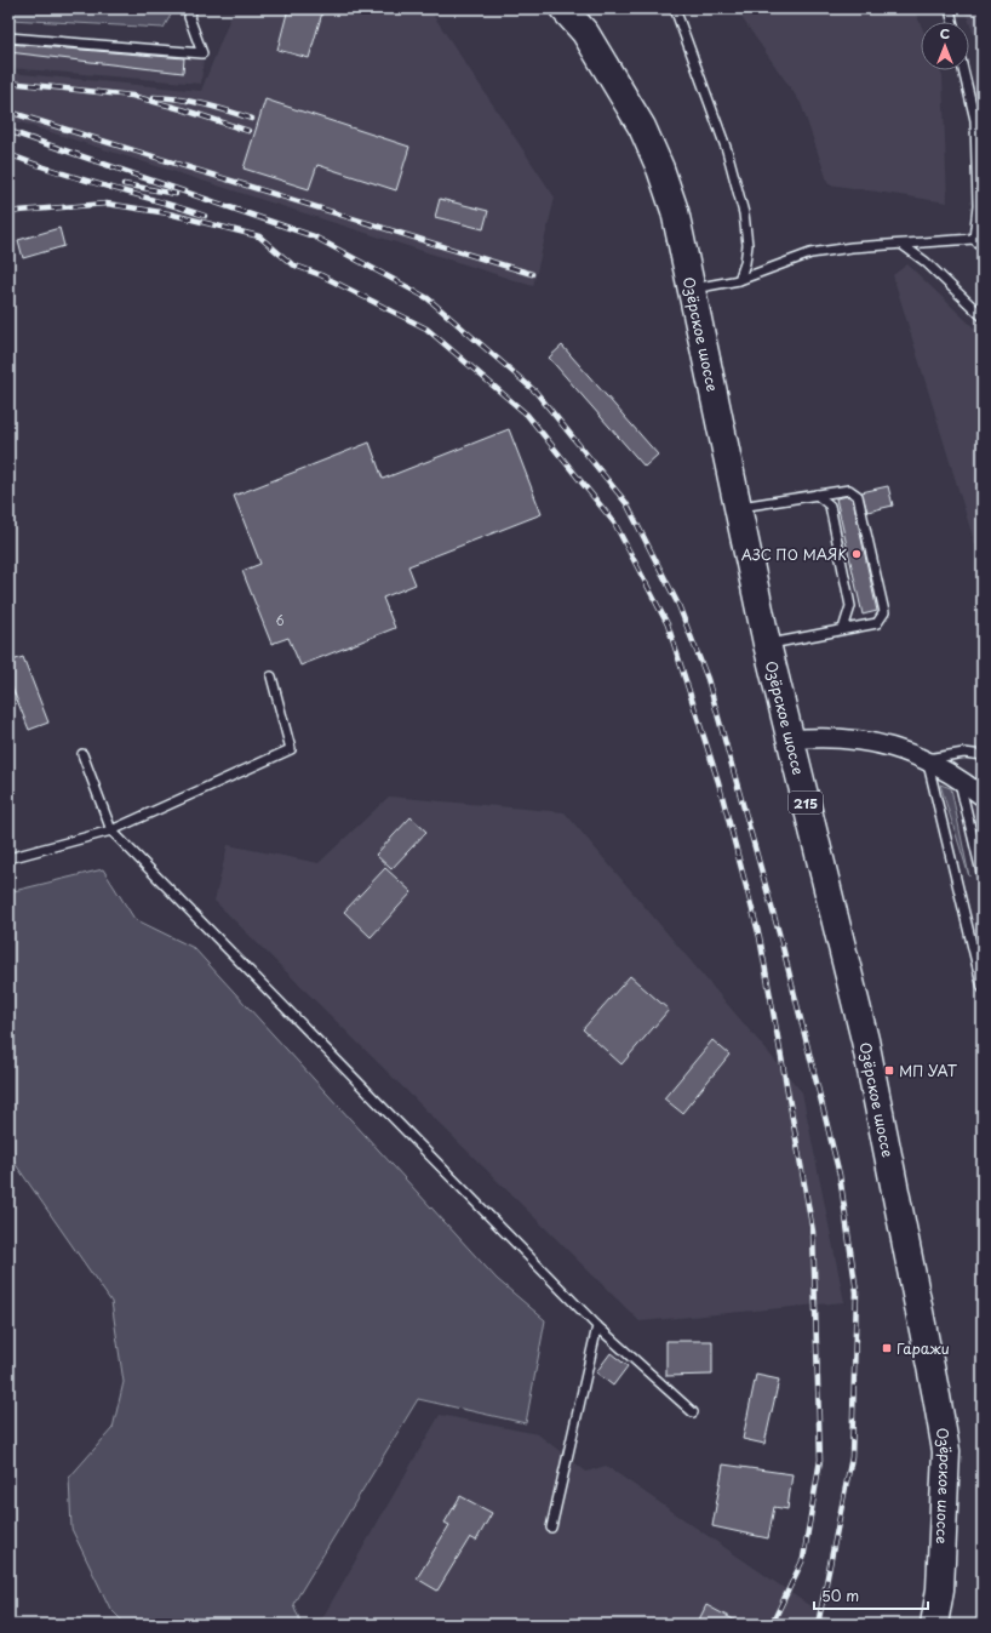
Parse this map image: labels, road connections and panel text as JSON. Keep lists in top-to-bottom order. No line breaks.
{"streets":{"main road":["Озёрское шоссе","215"]},"places":{"other":["АЗС ПО МАЯК"],"transit":["МП УАТ","Гаражи"]},"house_numbers":["6"],"scale_bar":"50 m","north":"top"}
